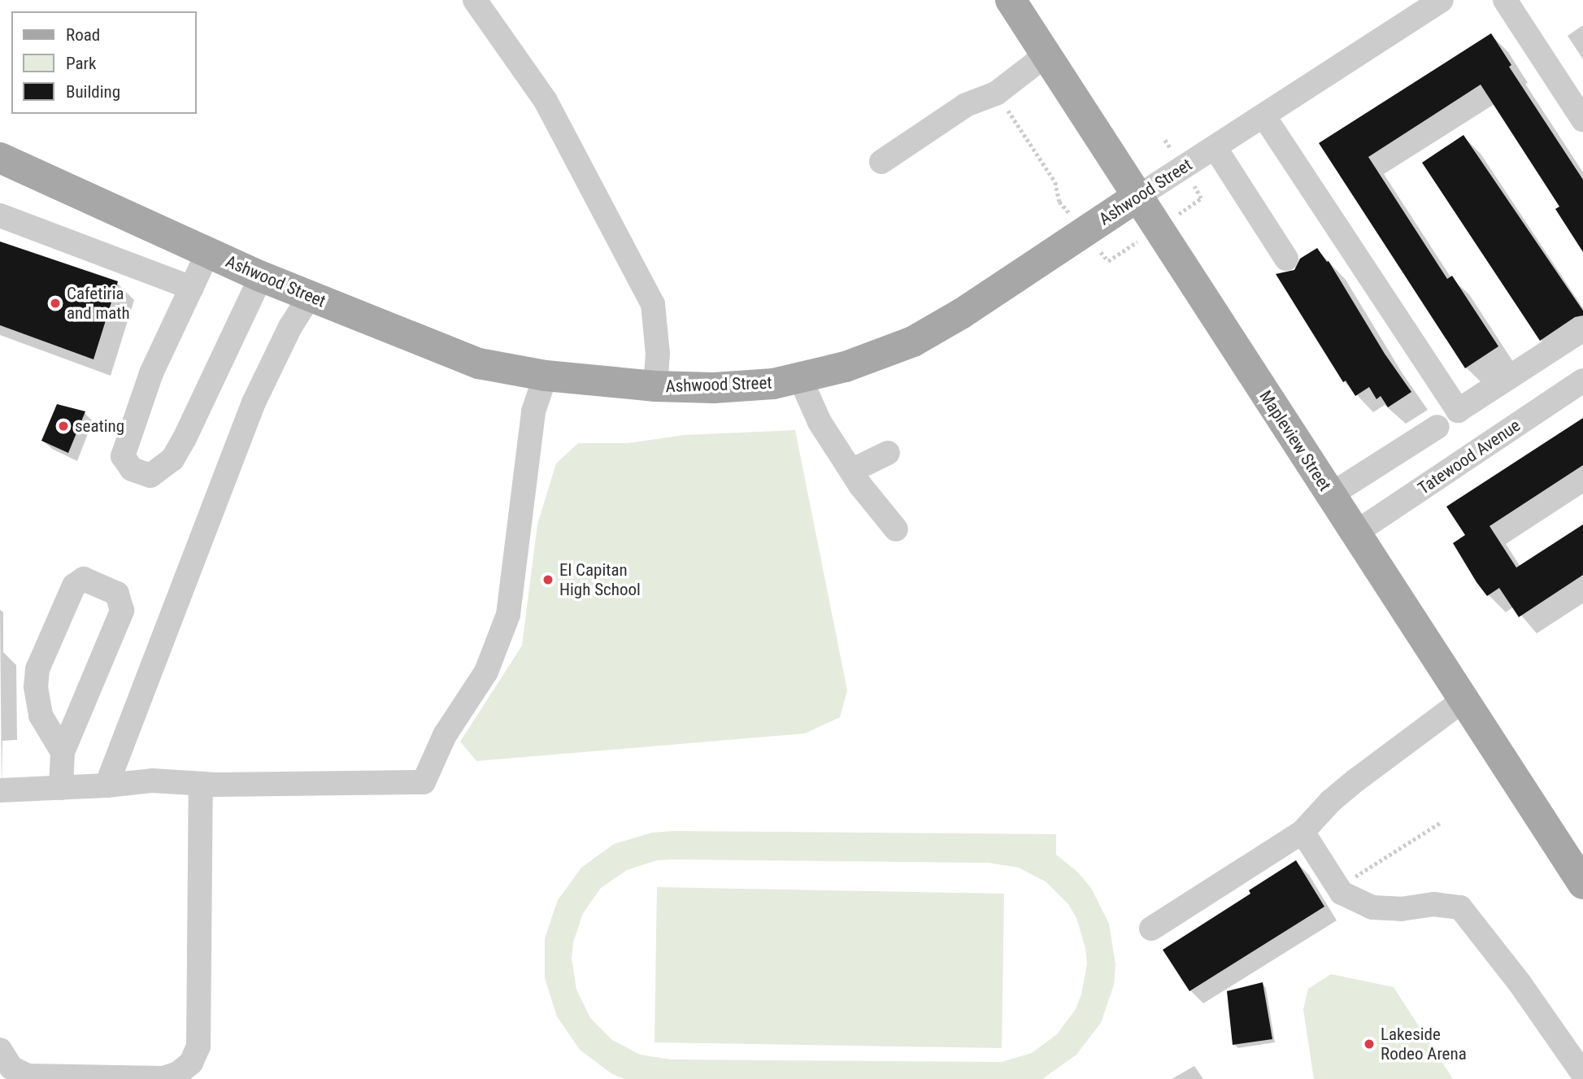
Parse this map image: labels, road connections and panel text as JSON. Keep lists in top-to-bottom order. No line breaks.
{"streets":{"main road":["Ashwood Street","Mapleview Street"],"street":["Tatewood Avenue"]},"crossings":[["Ashwood Street","Mapleview Street"],["Mapleview Street","Tatewood Avenue"]],"places":["Cafetiria and math","seating","El Capitan High School","Lakeside Rodeo Arena"],"legend":["Road","Park","Building"]}
